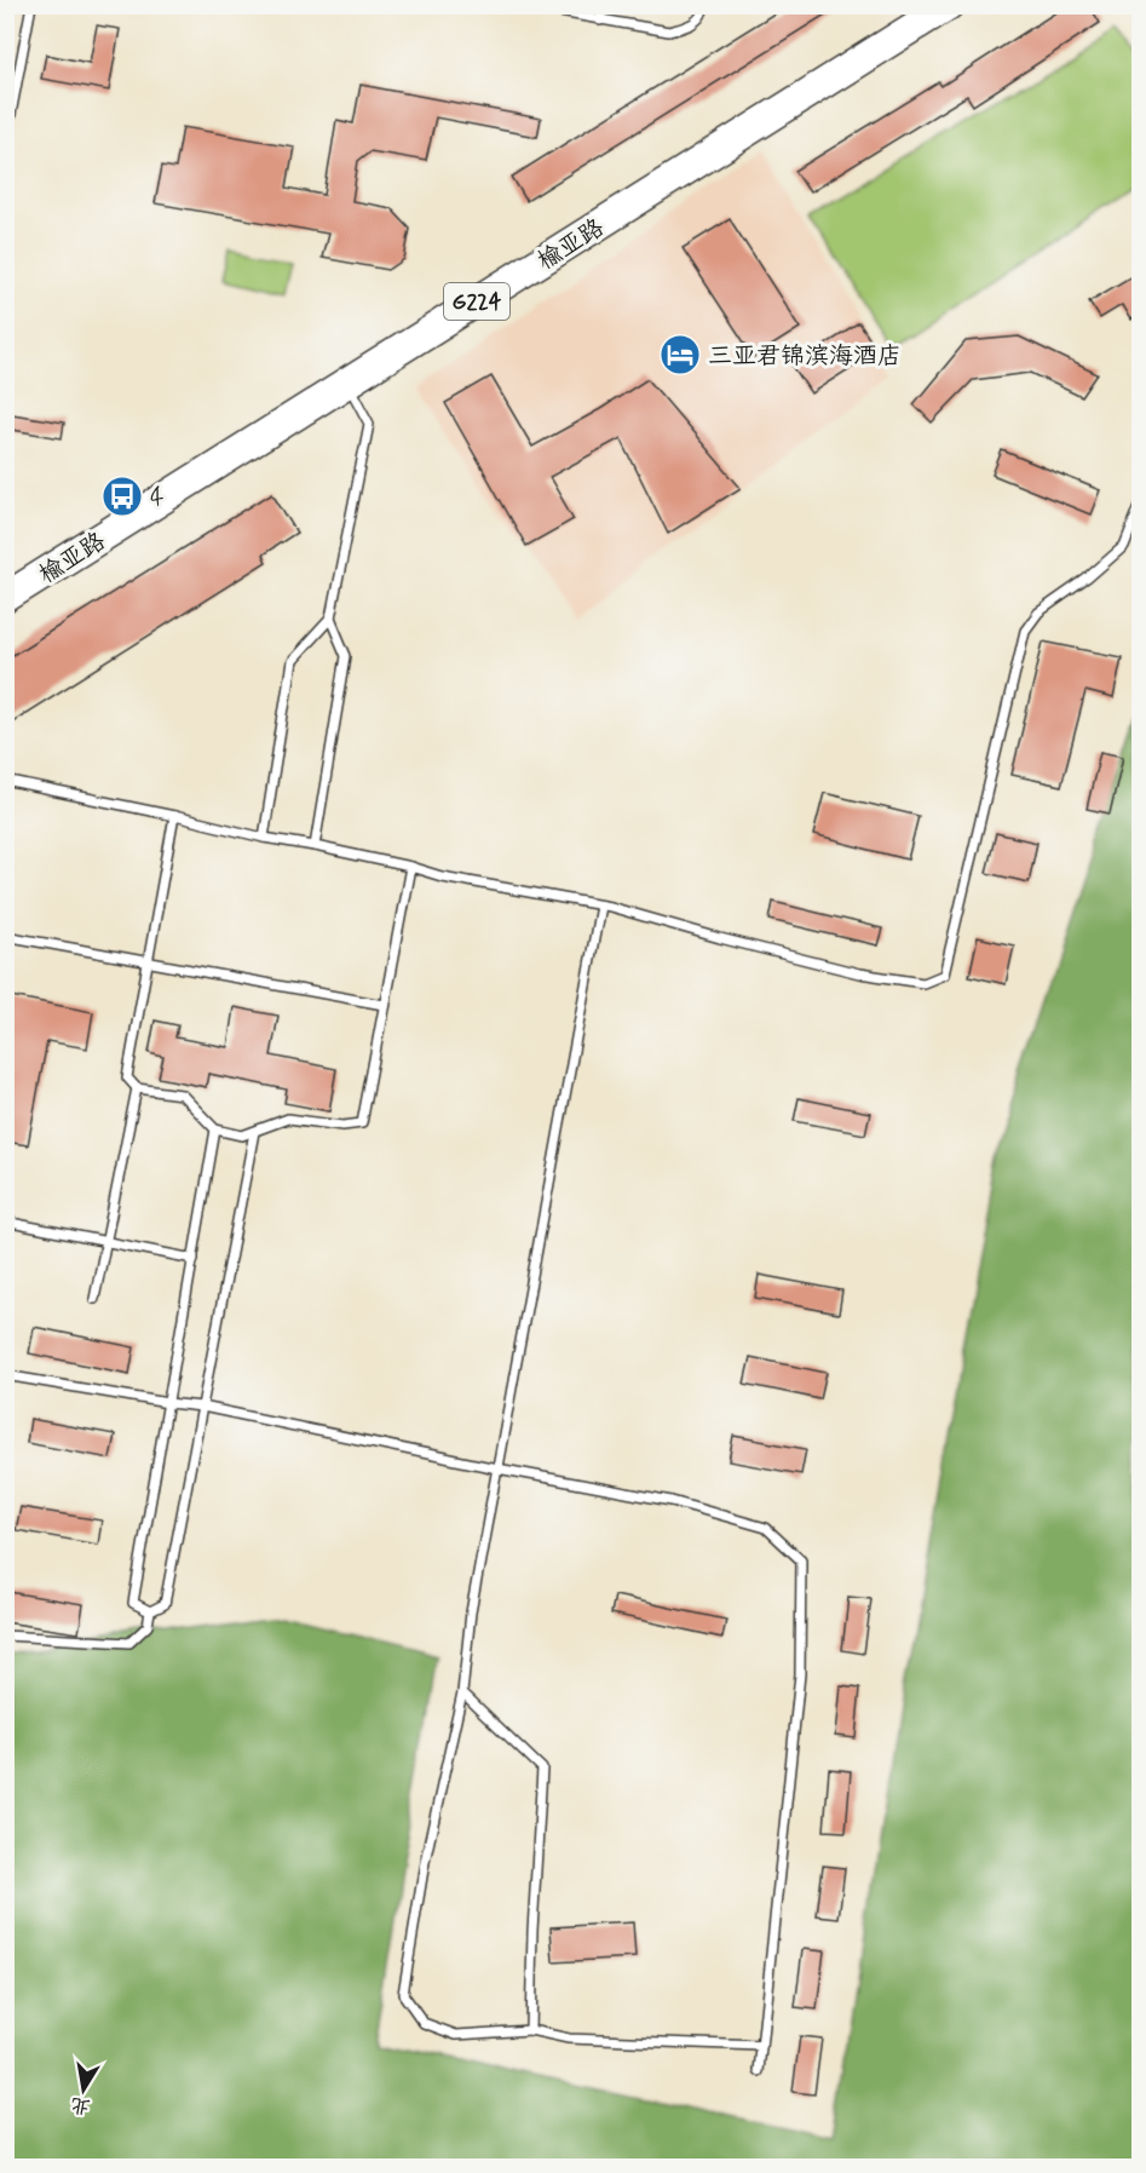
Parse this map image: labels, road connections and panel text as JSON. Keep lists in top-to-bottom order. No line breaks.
{"streets":{"highway":["榆亚路","G224"]},"places":{"hotel":["三亚君锦滨海酒店"],"bus stop":["4"]},"north":"bottom"}
